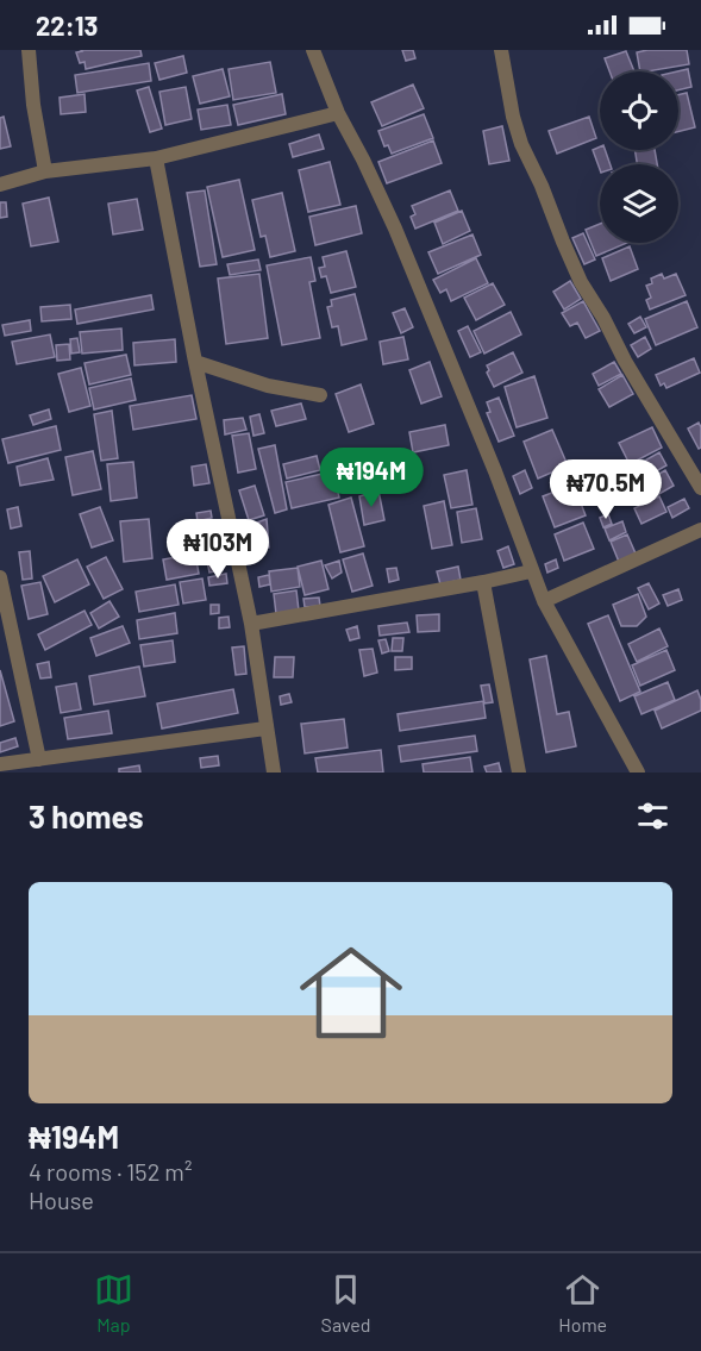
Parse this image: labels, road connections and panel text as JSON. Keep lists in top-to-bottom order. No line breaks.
{"page":{"status":"22:13","price":["₦194M","₦70.5M","₦103M"],"heading":"3 homes","list":[{"name":"₦194M","note":"4 rooms · 152 m² · House"}],"tabs":["Map","Saved","Home"]}}
